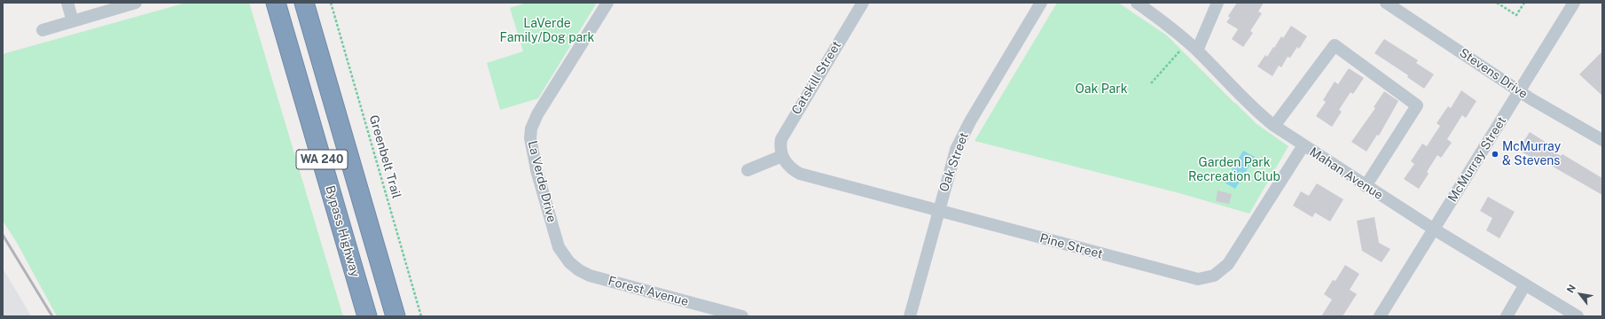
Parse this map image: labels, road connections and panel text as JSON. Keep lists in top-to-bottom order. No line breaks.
{"streets":{"highway":["WA 240","Bypass Highway"],"street":["Stevens Drive","Catskill Street","McMurray Street","Oak Street","Mahan Avenue","La Verde Drive","Pine Street","Forest Avenue"],"path":["Greenbelt Trail"]},"crossings":[["Stevens Drive","McMurray Street"],["Catskill Street","Pine Street"],["McMurray Street","Mahan Avenue"],["Oak Street","Pine Street"],["Mahan Avenue","Pine Street"],["La Verde Drive","Forest Avenue"]],"parks":["LaVerde Family/Dog park","Oak Park","Garden Park Recreation Club"],"places":["McMurray & Stevens"],"north":"top left"}
